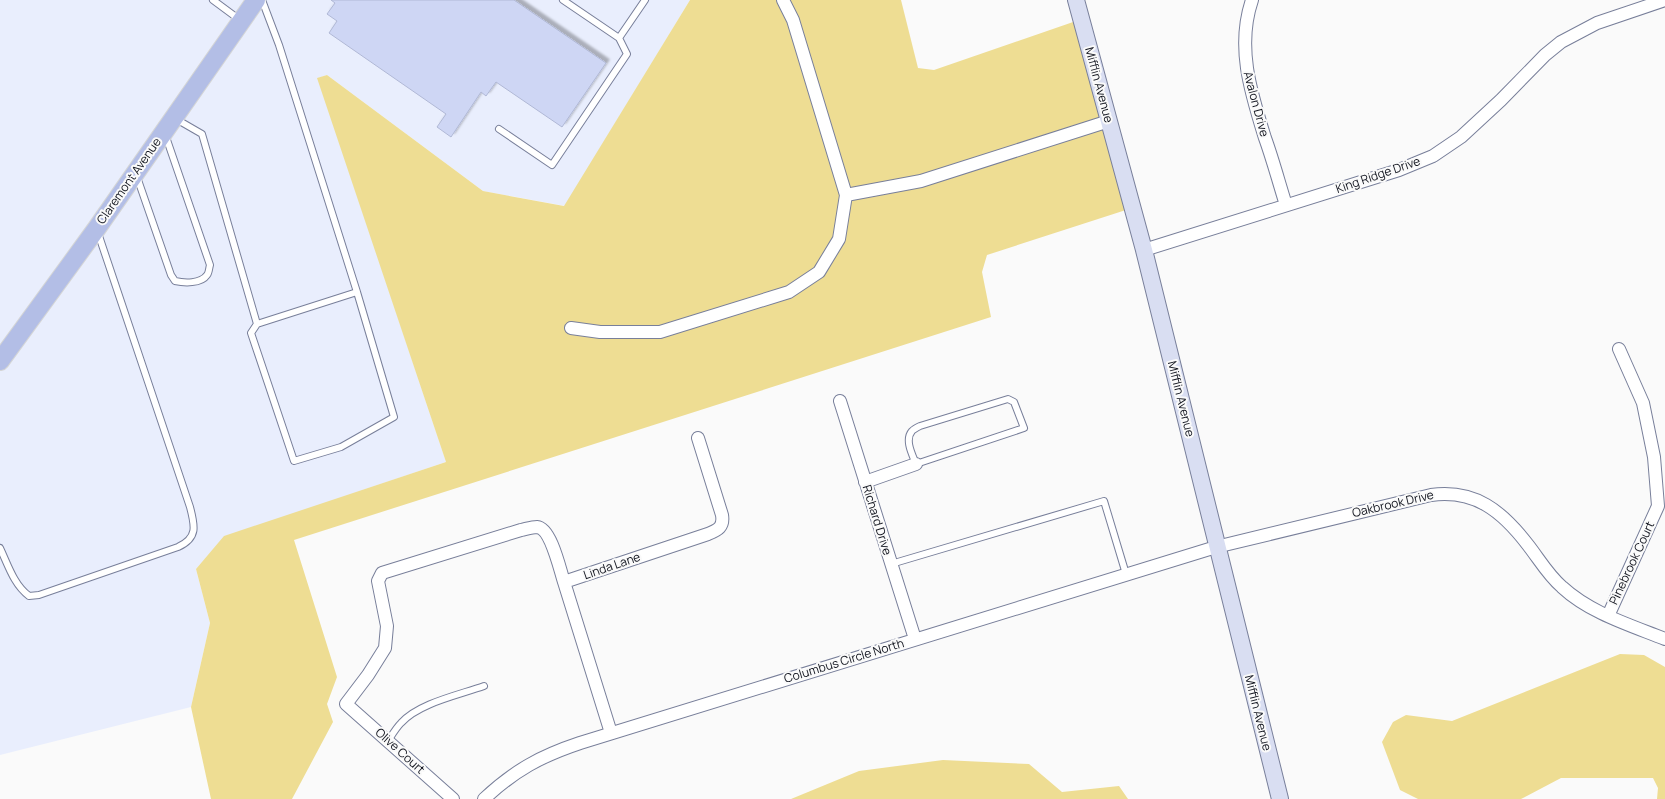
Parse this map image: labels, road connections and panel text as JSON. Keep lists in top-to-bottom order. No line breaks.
{"streets":{"main road":["Claremont Avenue"],"street":["Mifflin Avenue","Avalon Drive","King Ridge Drive","Oakbrook Drive","Richard Drive","Pinebrook Court","Linda Lane","Columbus Circle North","Olive Court"]},"crossings":[["Mifflin Avenue","King Ridge Drive"],["Mifflin Avenue","Oakbrook Drive"],["Mifflin Avenue","Columbus Circle North"],["Avalon Drive","King Ridge Drive"],["Oakbrook Drive","Pinebrook Court"],["Oakbrook Drive","Columbus Circle North"],["Richard Drive","Columbus Circle North"],["Linda Lane","Olive Court"]]}
